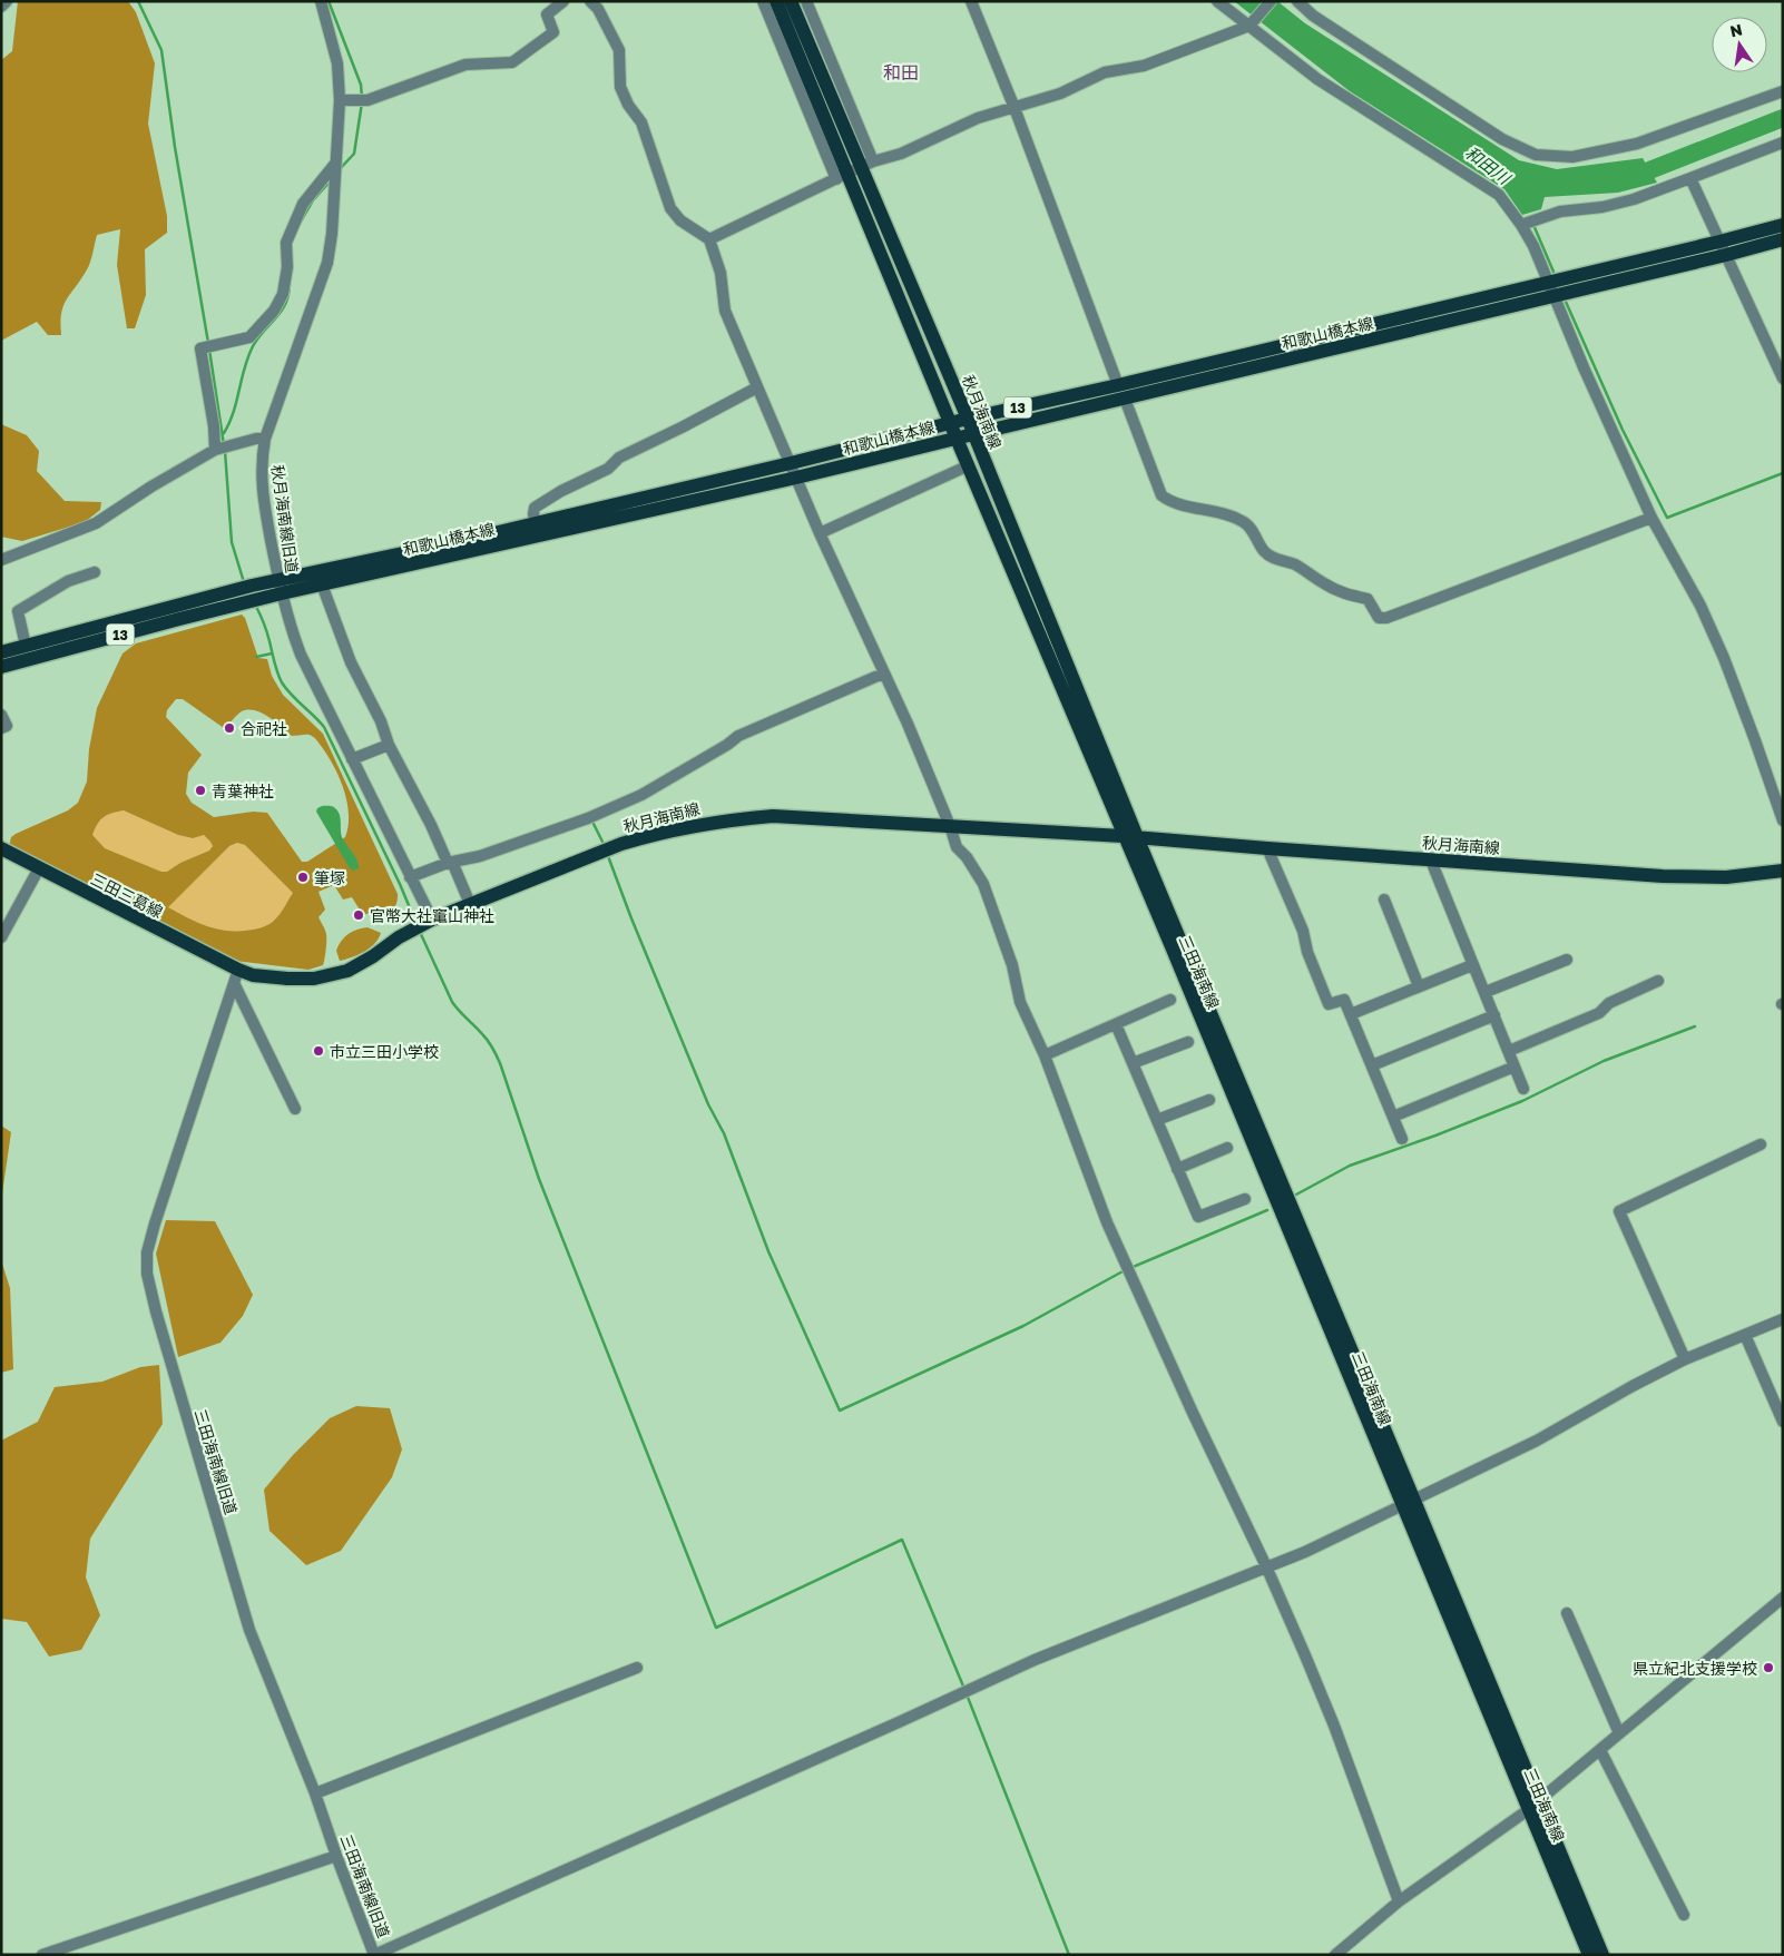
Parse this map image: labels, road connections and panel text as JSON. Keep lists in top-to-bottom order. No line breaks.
{"streets":{"main road":["和歌山橋本線","13","秋月海南線","三田三葛線","三田海南線"],"street":["秋月海南線旧道","三田海南線旧道"]},"crossings":[["和歌山橋本線","秋月海南線"],["和歌山橋本線","秋月海南線旧道"],["秋月海南線","秋月海南線旧道"],["秋月海南線","三田三葛線"],["秋月海南線","三田海南線"],["秋月海南線","三田海南線旧道"],["三田三葛線","三田海南線旧道"]],"districts":["和田"],"water":["和田川"],"places":["合祀社","青葉神社","筆塚","官幣大社竃山神社","市立三田小学校","県立紀北支援学校"],"north":"top"}
